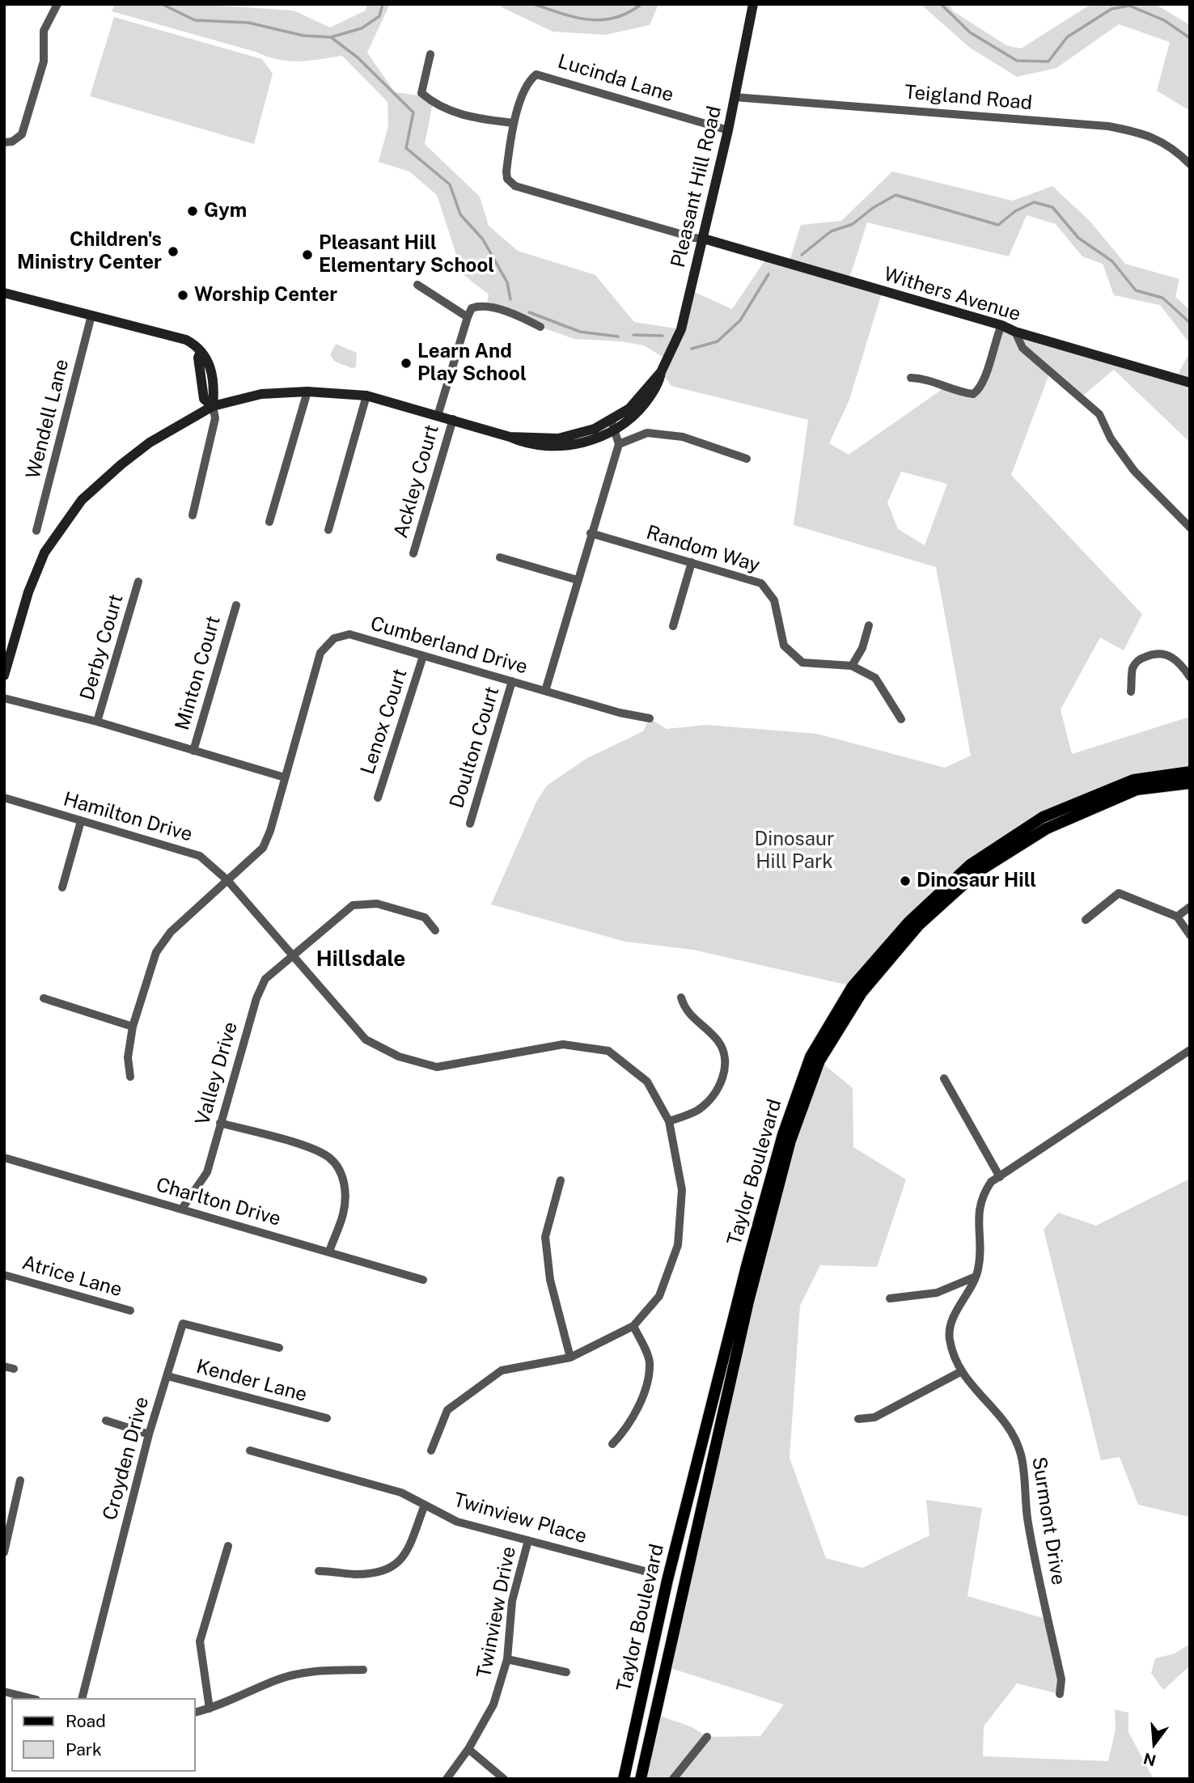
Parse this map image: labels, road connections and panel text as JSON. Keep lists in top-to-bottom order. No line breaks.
{"streets":{"main road":["Taylor Boulevard"],"street":["Lucinda Lane","Teigland Road","Pleasant Hill Road","Withers Avenue","Wendell Lane","Ackley Court","Random Way","Cumberland Drive","Derby Court","Minton Court","Lenox Court","Doulton Court","Hamilton Drive","Valley Drive","Charlton Drive","Atrice Lane","Kender Lane","Croyden Drive","Twinview Place","Surmont Drive","Twinview Drive"]},"crossings":[["Lucinda Lane","Pleasant Hill Road"],["Lucinda Lane","Withers Avenue"],["Teigland Road","Pleasant Hill Road"],["Pleasant Hill Road","Withers Avenue"],["Pleasant Hill Road","Ackley Court"],["Random Way","Cumberland Drive"],["Cumberland Drive","Lenox Court"],["Cumberland Drive","Doulton Court"],["Cumberland Drive","Hamilton Drive"],["Hamilton Drive","Valley Drive"],["Valley Drive","Charlton Drive"],["Kender Lane","Croyden Drive"],["Twinview Place","Twinview Drive"]],"districts":["Hillsdale"],"parks":["Dinosaur Hill Park"],"places":["Gym","Children's Ministry Center","Pleasant Hill Elementary School","Worship Center","Learn And Play School","Dinosaur Hill"],"legend":["Road","Park"],"north":"bottom"}
